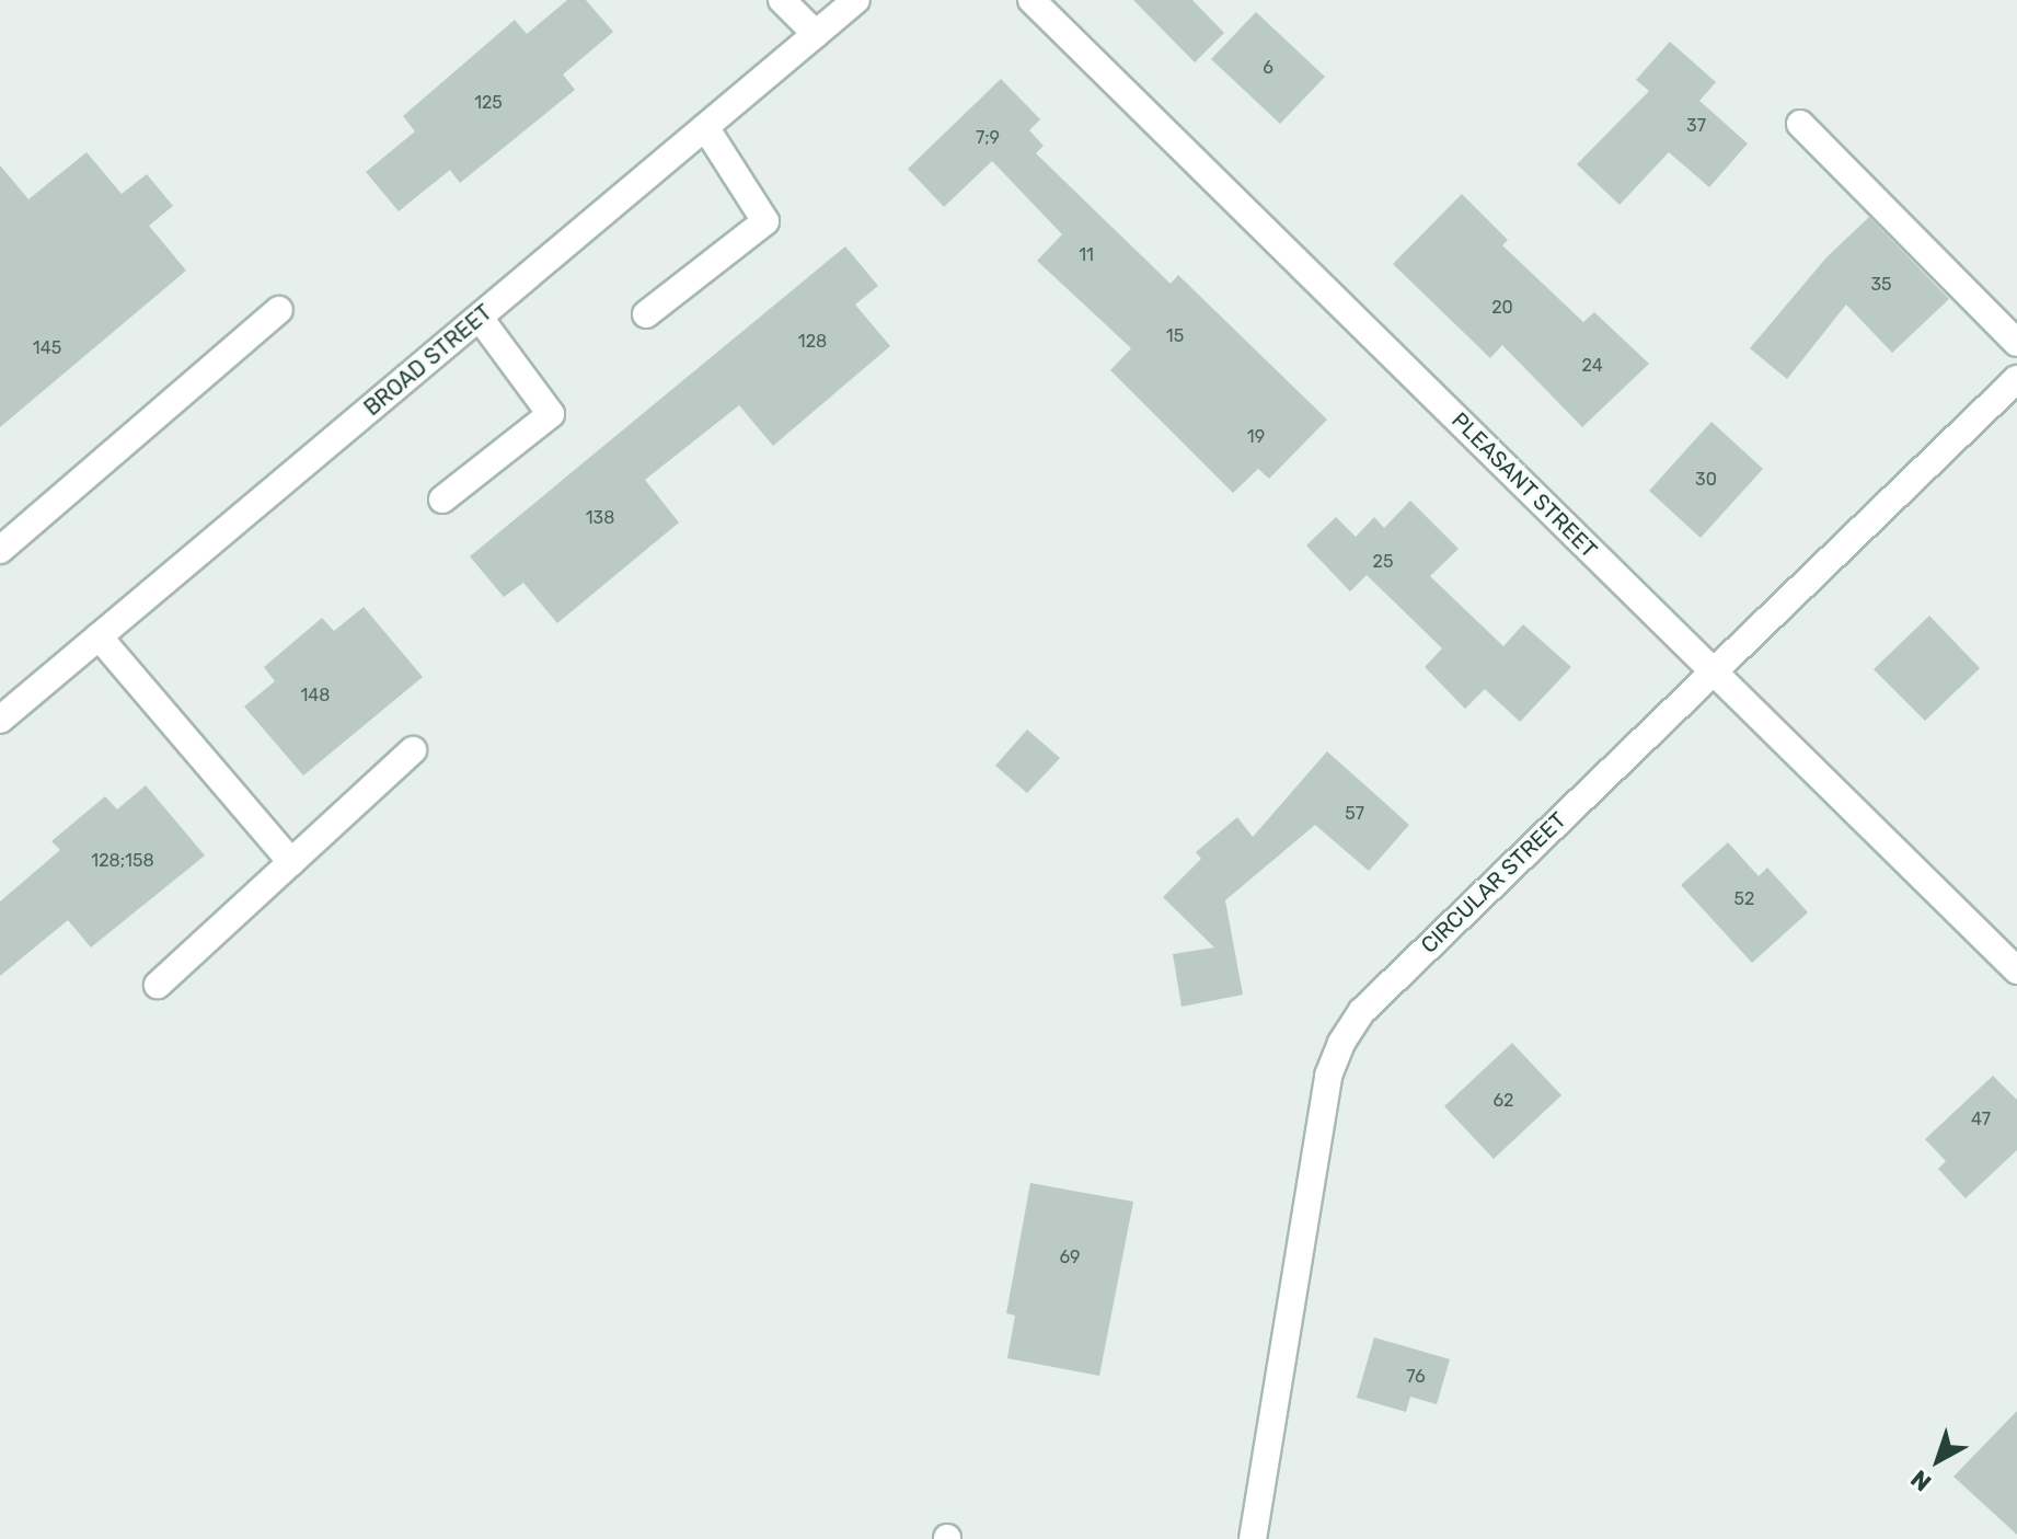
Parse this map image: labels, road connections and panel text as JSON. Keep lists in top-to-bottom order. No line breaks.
{"streets":{"street":["BROAD STREET","PLEASANT STREET","CIRCULAR STREET"]},"crossings":[["PLEASANT STREET","CIRCULAR STREET"]],"house_numbers":["6","125","37","7;9","11","35","20","15","128","145","24","19","30","138","25","148","57","128;158","52","62","47","69","76"],"north":"bottom left"}
